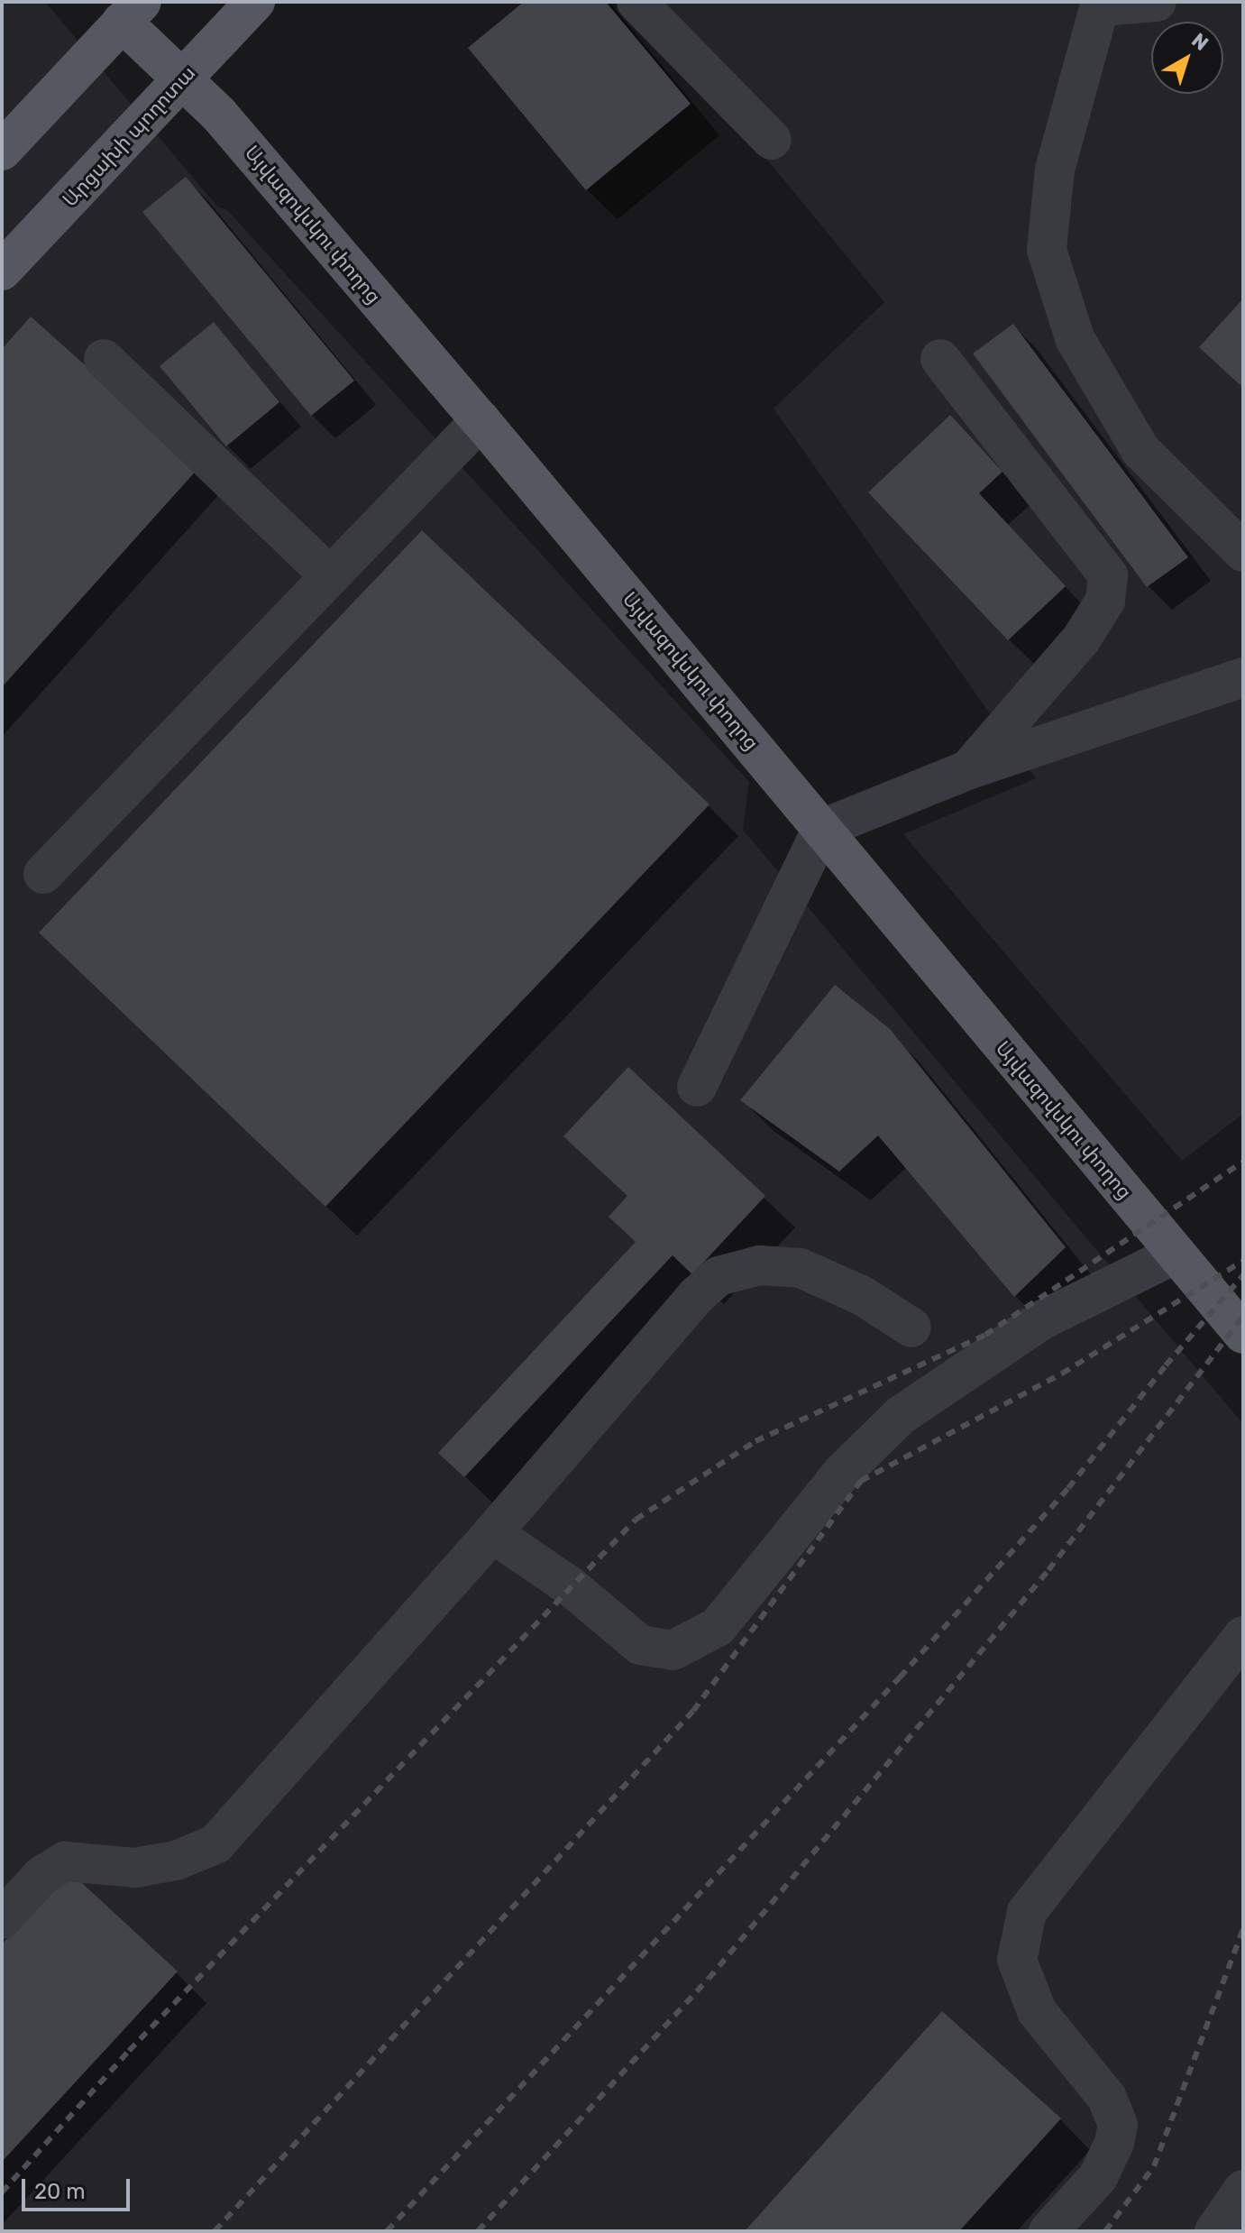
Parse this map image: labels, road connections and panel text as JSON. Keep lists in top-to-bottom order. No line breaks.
{"streets":{"main road":["Արցախի պողոտա","Այվազովսկու փողոց"]},"crossings":[["Արցախի պողոտա","Այվազովսկու փողոց"]],"scale_bar":"20 m","north":"top right"}
